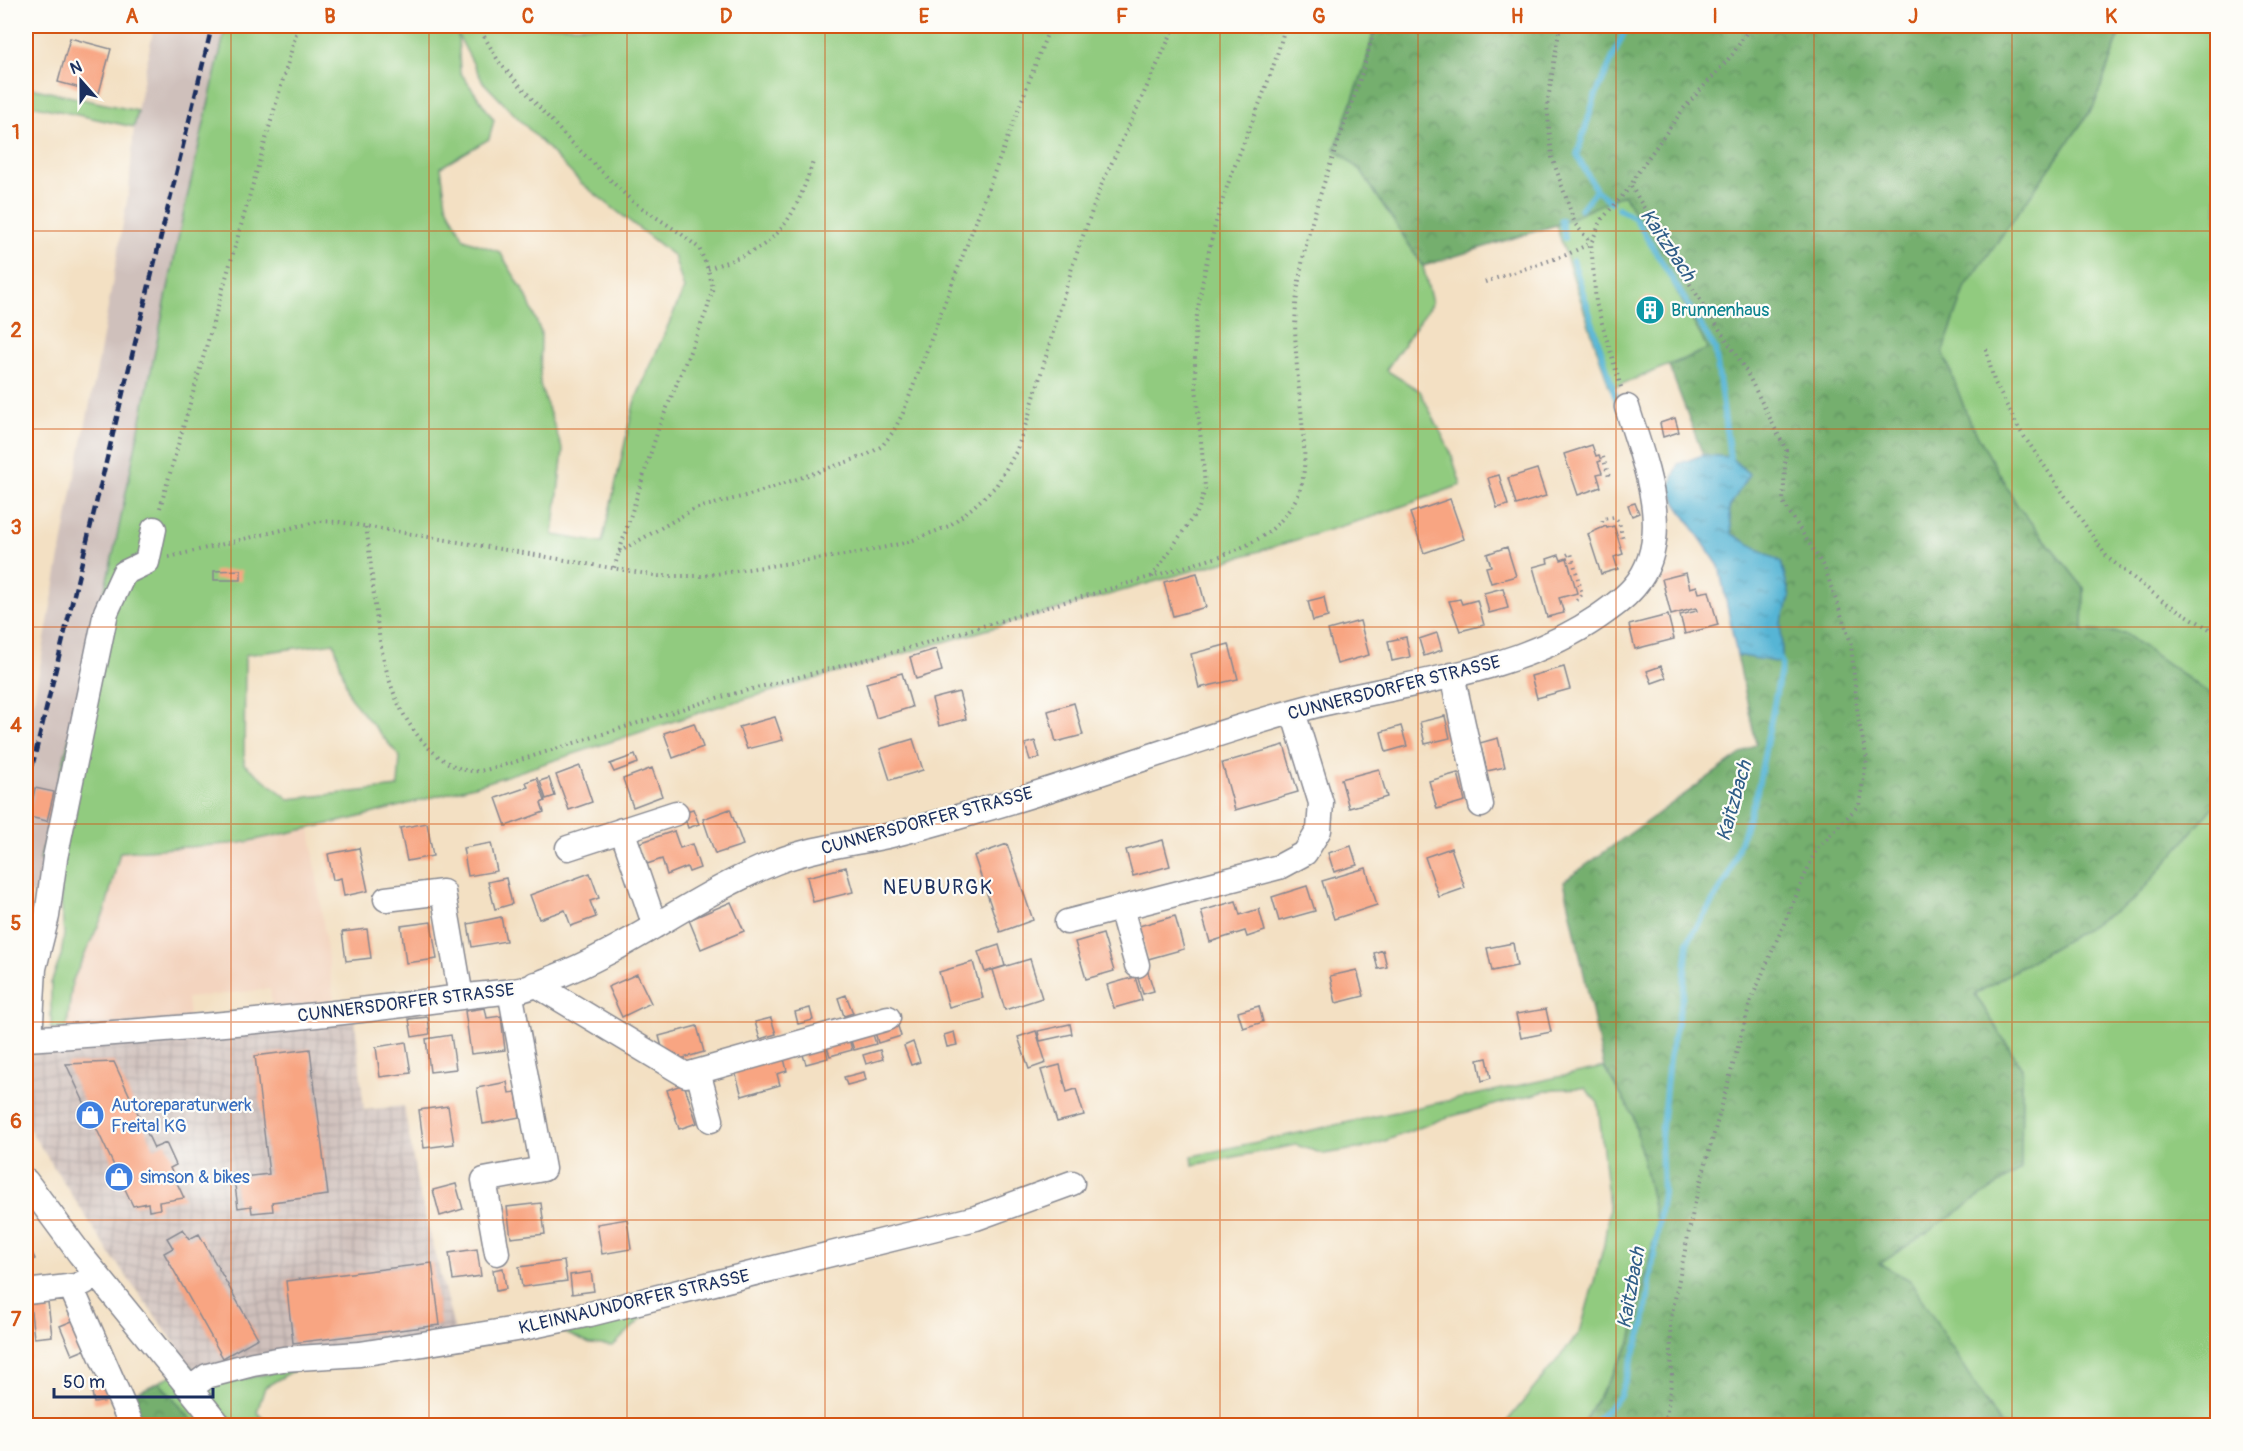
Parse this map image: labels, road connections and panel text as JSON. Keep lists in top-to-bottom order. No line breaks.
{"streets":{"street":["CUNNERSDORFER STRASSE","KLEINNAUNDORFER STRASSE"]},"districts":["NEUBURGK"],"water":["Kaitzbach"],"places":{"building":["Brunnenhaus"],"shop":["Autoreparaturwerk Freital KG","simson & bikes"]},"scale_bar":"50 m","north":"top","grid":{"columns":["A","B","C","D","E","F","G","H","I","J","K"],"rows":["1","2","3","4","5","6","7"]}}
